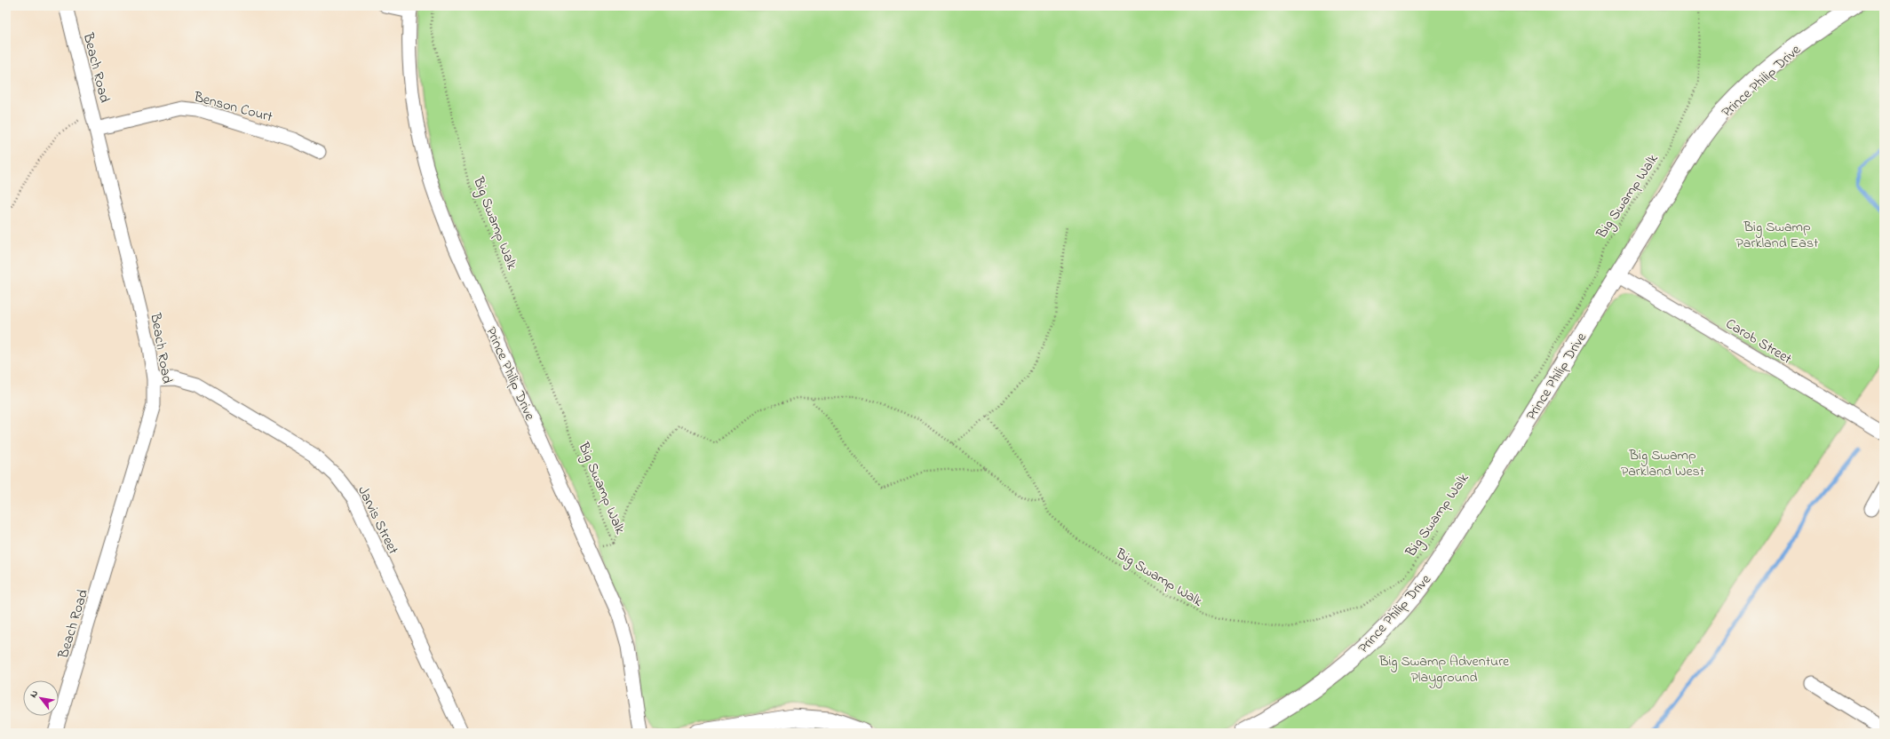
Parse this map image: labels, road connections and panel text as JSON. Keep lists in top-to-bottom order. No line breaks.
{"streets":{"street":["Beach Road","Prince Philip Drive","Benson Court","Carob Street","Jarvis Street"],"path":["Big Swamp Walk"]},"crossings":[["Beach Road","Benson Court"],["Beach Road","Jarvis Street"],["Prince Philip Drive","Carob Street"]],"parks":["Big Swamp Parkland East","Big Swamp Parkland West","Big Swamp Adventure Playground"],"north":"top left"}
